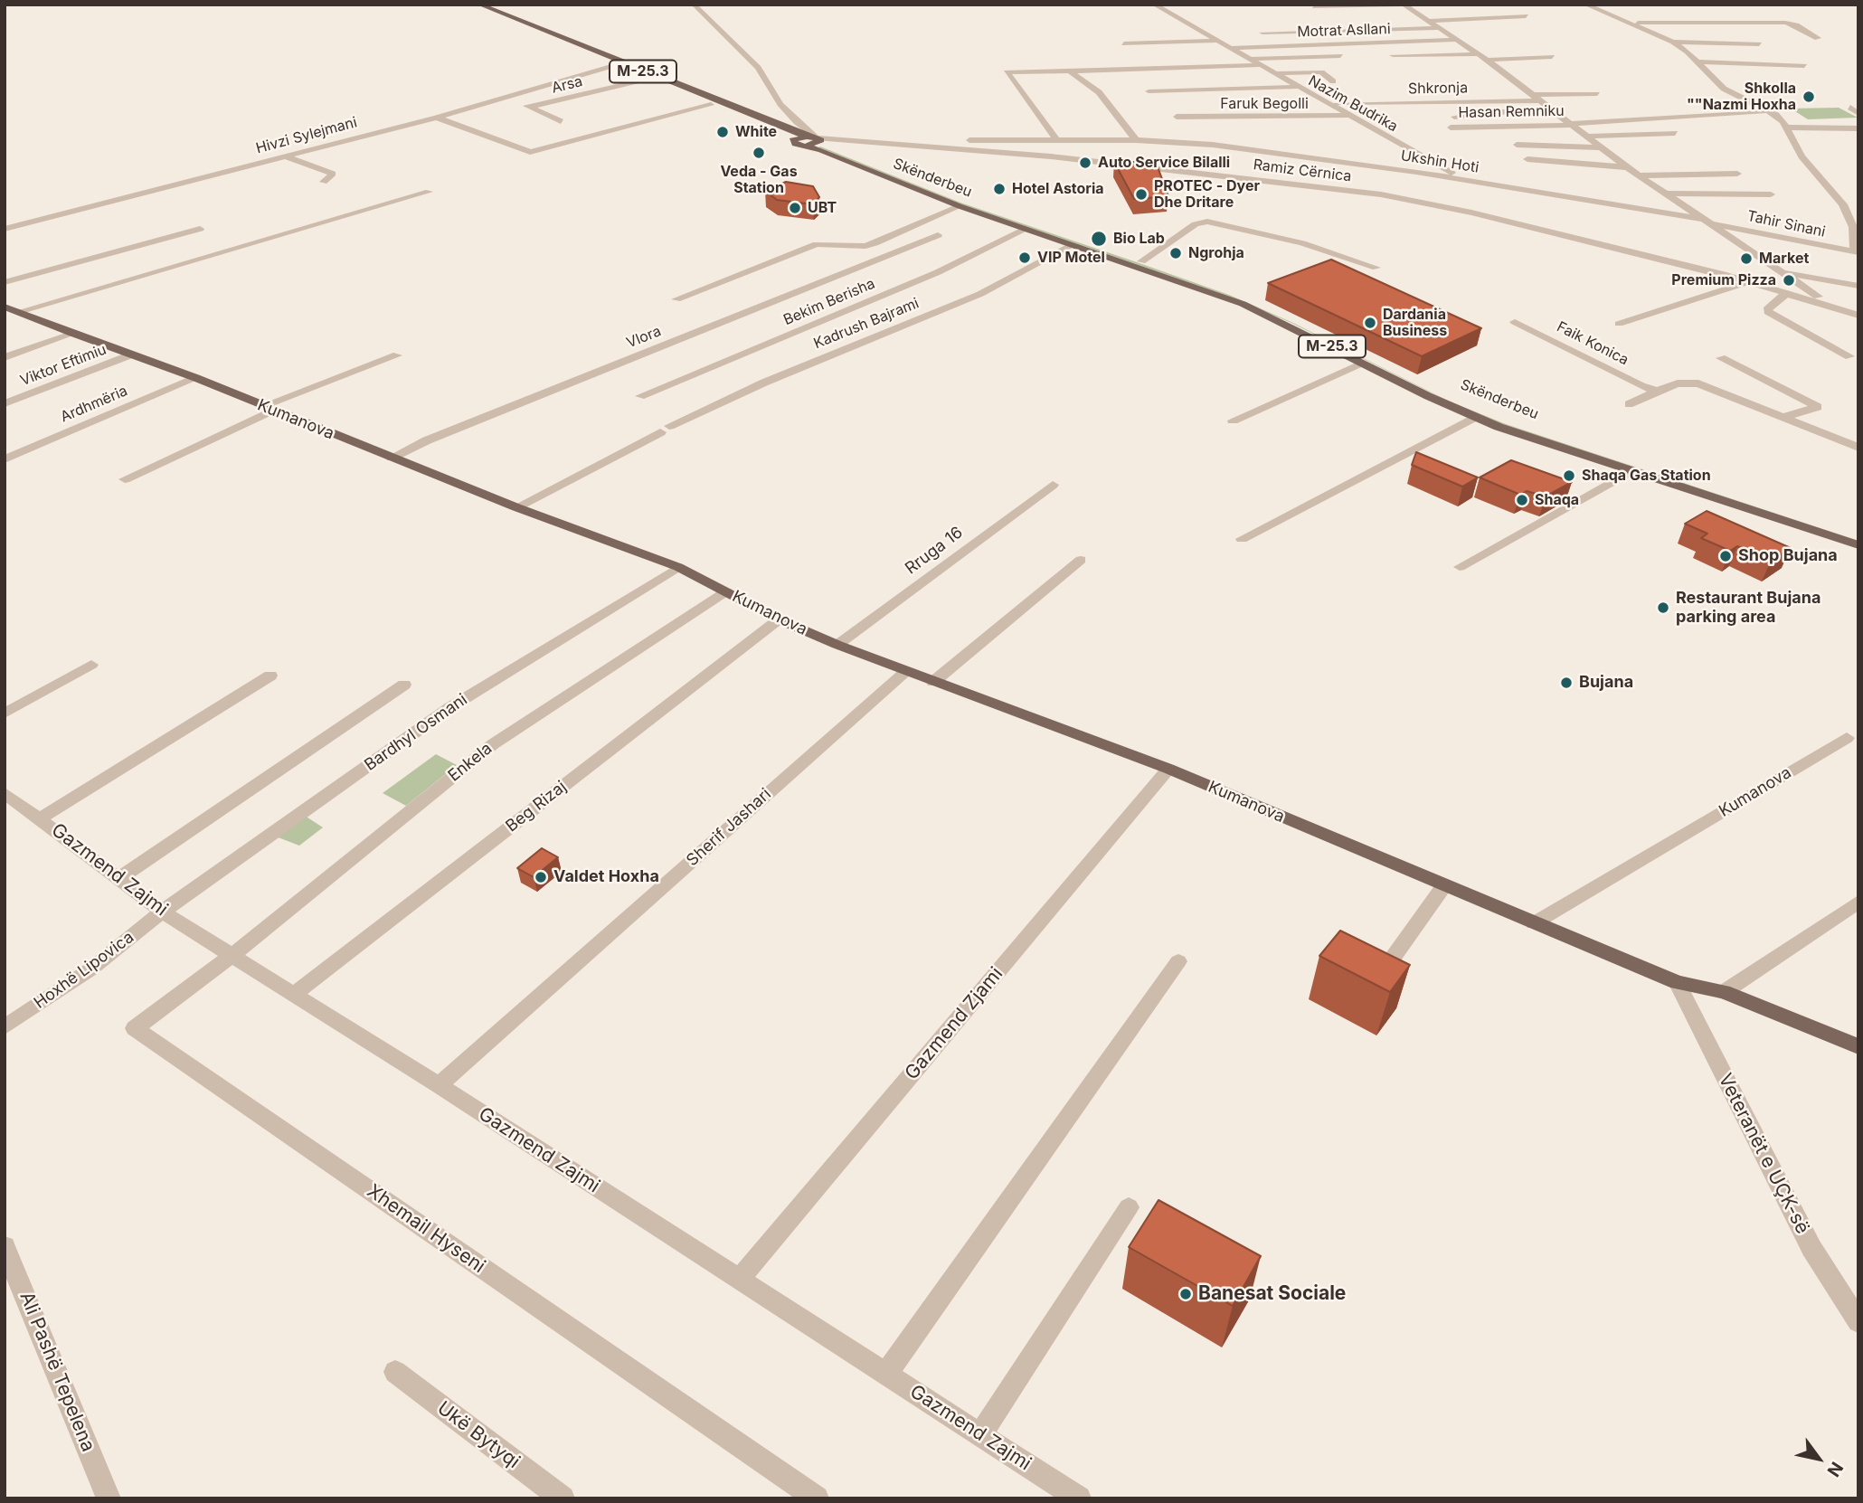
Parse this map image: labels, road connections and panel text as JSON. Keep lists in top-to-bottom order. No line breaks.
{"streets":{"main road":["M-25.3","Skënderbeu","Kumanova"],"street":["Motrat Asllani","Arsa","Shkronja","Faruk Begolli","Nazim Budrika","Hasan Remniku","Hivzi Sylejmani","Ukshin Hoti","Ramiz Cërnica","Tahir Sinani","Bekim Berisha","Kadrush Bajrami","Vlora","Faik Konica","Viktor Eftimiu","Ardhmëria","Rruga 16","Bardhyl Osmani","Enkela","Beg Rizaj","Sherif Jashari","Gazmend Zajmi","Hoxhë Lipovica","Gazmend Zjami","Veteranët e UÇK-së","Xhemail Hyseni","Ali Pashë Tepelena","Ukë Bytyqi"]},"crossings":[["Motrat Asllani","Nazim Budrika"],["Motrat Asllani","Hasan Remniku"],["M-25.3","Arsa"],["M-25.3","Hivzi Sylejmani"],["M-25.3","Ramiz Cërnica"],["M-25.3","Skënderbeu"],["Shkronja","Hasan Remniku"],["Faruk Begolli","Nazim Budrika"],["Nazim Budrika","Ukshin Hoti"],["Hasan Remniku","Ukshin Hoti"],["Hasan Remniku","Ramiz Cërnica"],["Hasan Remniku","Tahir Sinani"],["Ukshin Hoti","Ramiz Cërnica"],["Ukshin Hoti","Tahir Sinani"],["Ramiz Cërnica","Skënderbeu"],["Skënderbeu","Bekim Berisha"],["Skënderbeu","Kadrush Bajrami"],["Kadrush Bajrami","Kumanova"],["Vlora","Kumanova"],["Viktor Eftimiu","Kumanova"],["Ardhmëria","Kumanova"],["Kumanova","Rruga 16"],["Kumanova","Bardhyl Osmani"],["Kumanova","Enkela"],["Kumanova","Beg Rizaj"],["Kumanova","Sherif Jashari"],["Kumanova","Gazmend Zjami"],["Kumanova","Veteranët e UÇK-së"],["Bardhyl Osmani","Gazmend Zajmi"],["Bardhyl Osmani","Hoxhë Lipovica"],["Enkela","Gazmend Zajmi"],["Enkela","Xhemail Hyseni"],["Beg Rizaj","Gazmend Zajmi"],["Sherif Jashari","Gazmend Zajmi"],["Gazmend Zajmi","Hoxhë Lipovica"],["Gazmend Zajmi","Gazmend Zjami"],["Gazmend Zajmi","Xhemail Hyseni"]],"places":["Shkolla \"\"Nazmi Hoxha","White","Veda - Gas Station","Auto Service Bilalli","Hotel Astoria","PROTEC - Dyer Dhe Dritare","UBT","Bio Lab","Ngrohja","VIP Motel","Market","Premium Pizza","Dardania Business","Shaqa Gas Station","Shaqa","Shop Bujana","Restaurant Bujana parking area","Bujana","Valdet Hoxha","Banesat Sociale"],"north":"bottom right"}
